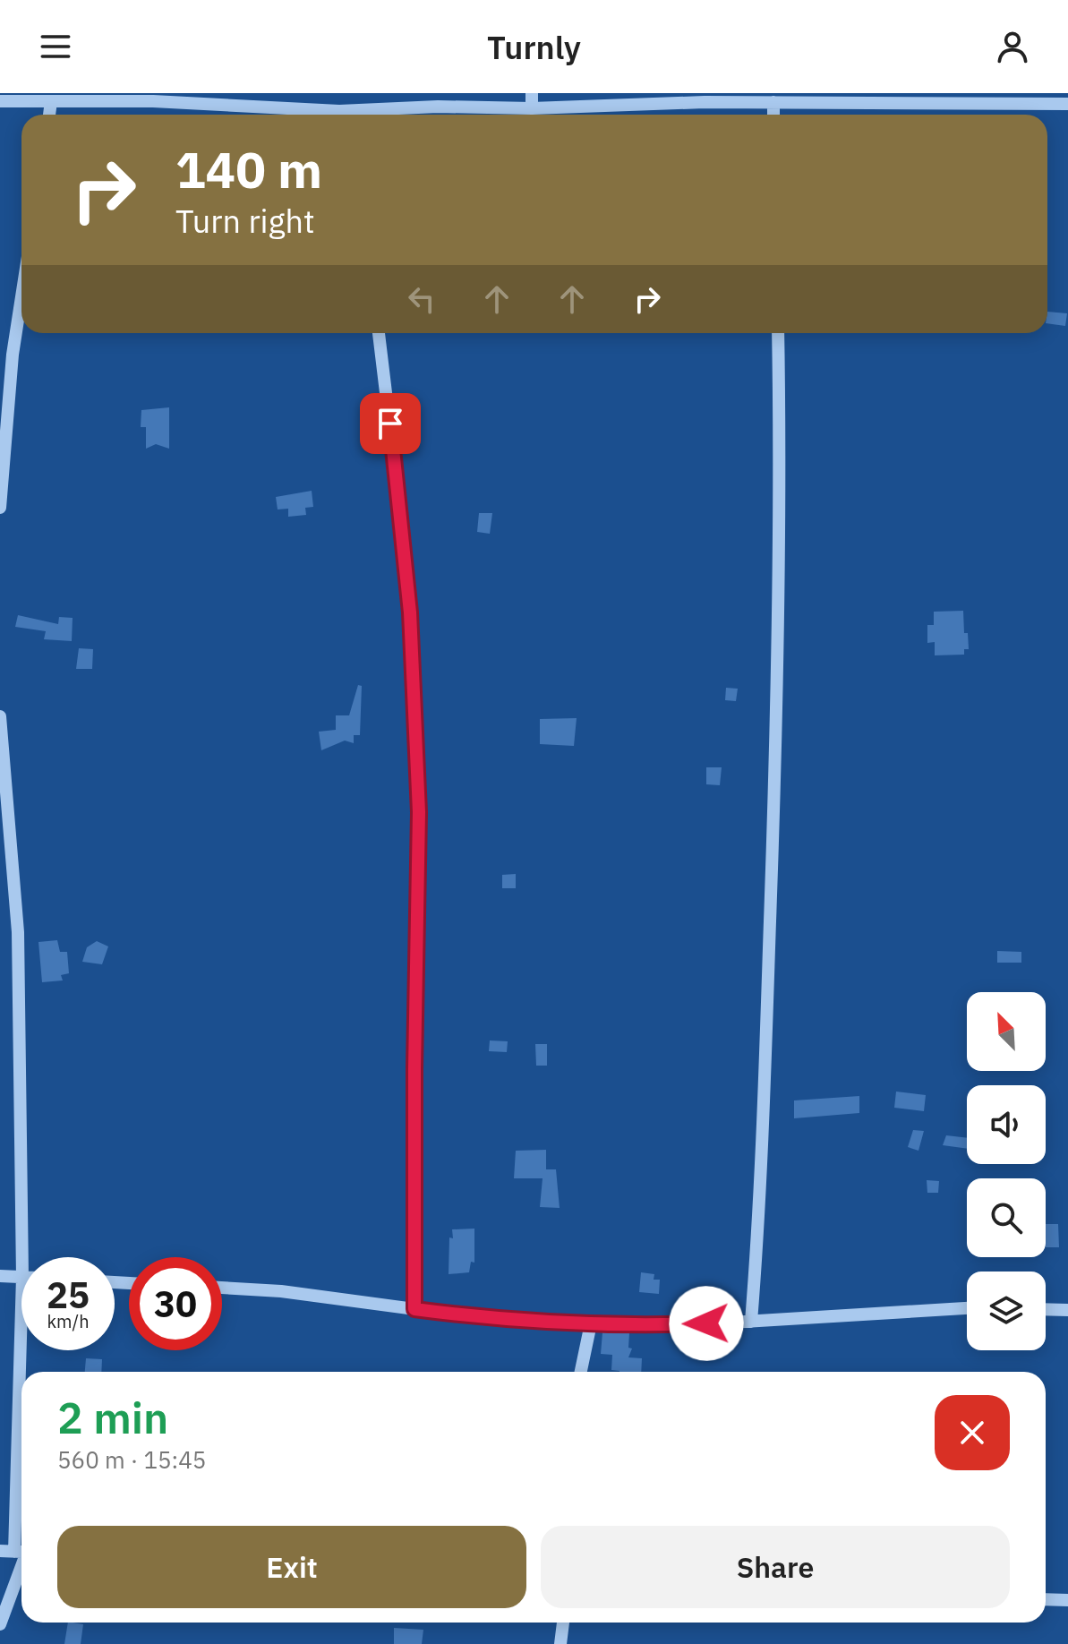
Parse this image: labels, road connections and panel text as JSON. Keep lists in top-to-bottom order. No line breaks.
{"north":"top left","page":{"header":"Turnly","turn":["140 m","Turn right"],"speed":"25 km/h","limit":"30","heading":["2 min","560 m · 15:45"],"buttons":["Exit","Share"]}}
